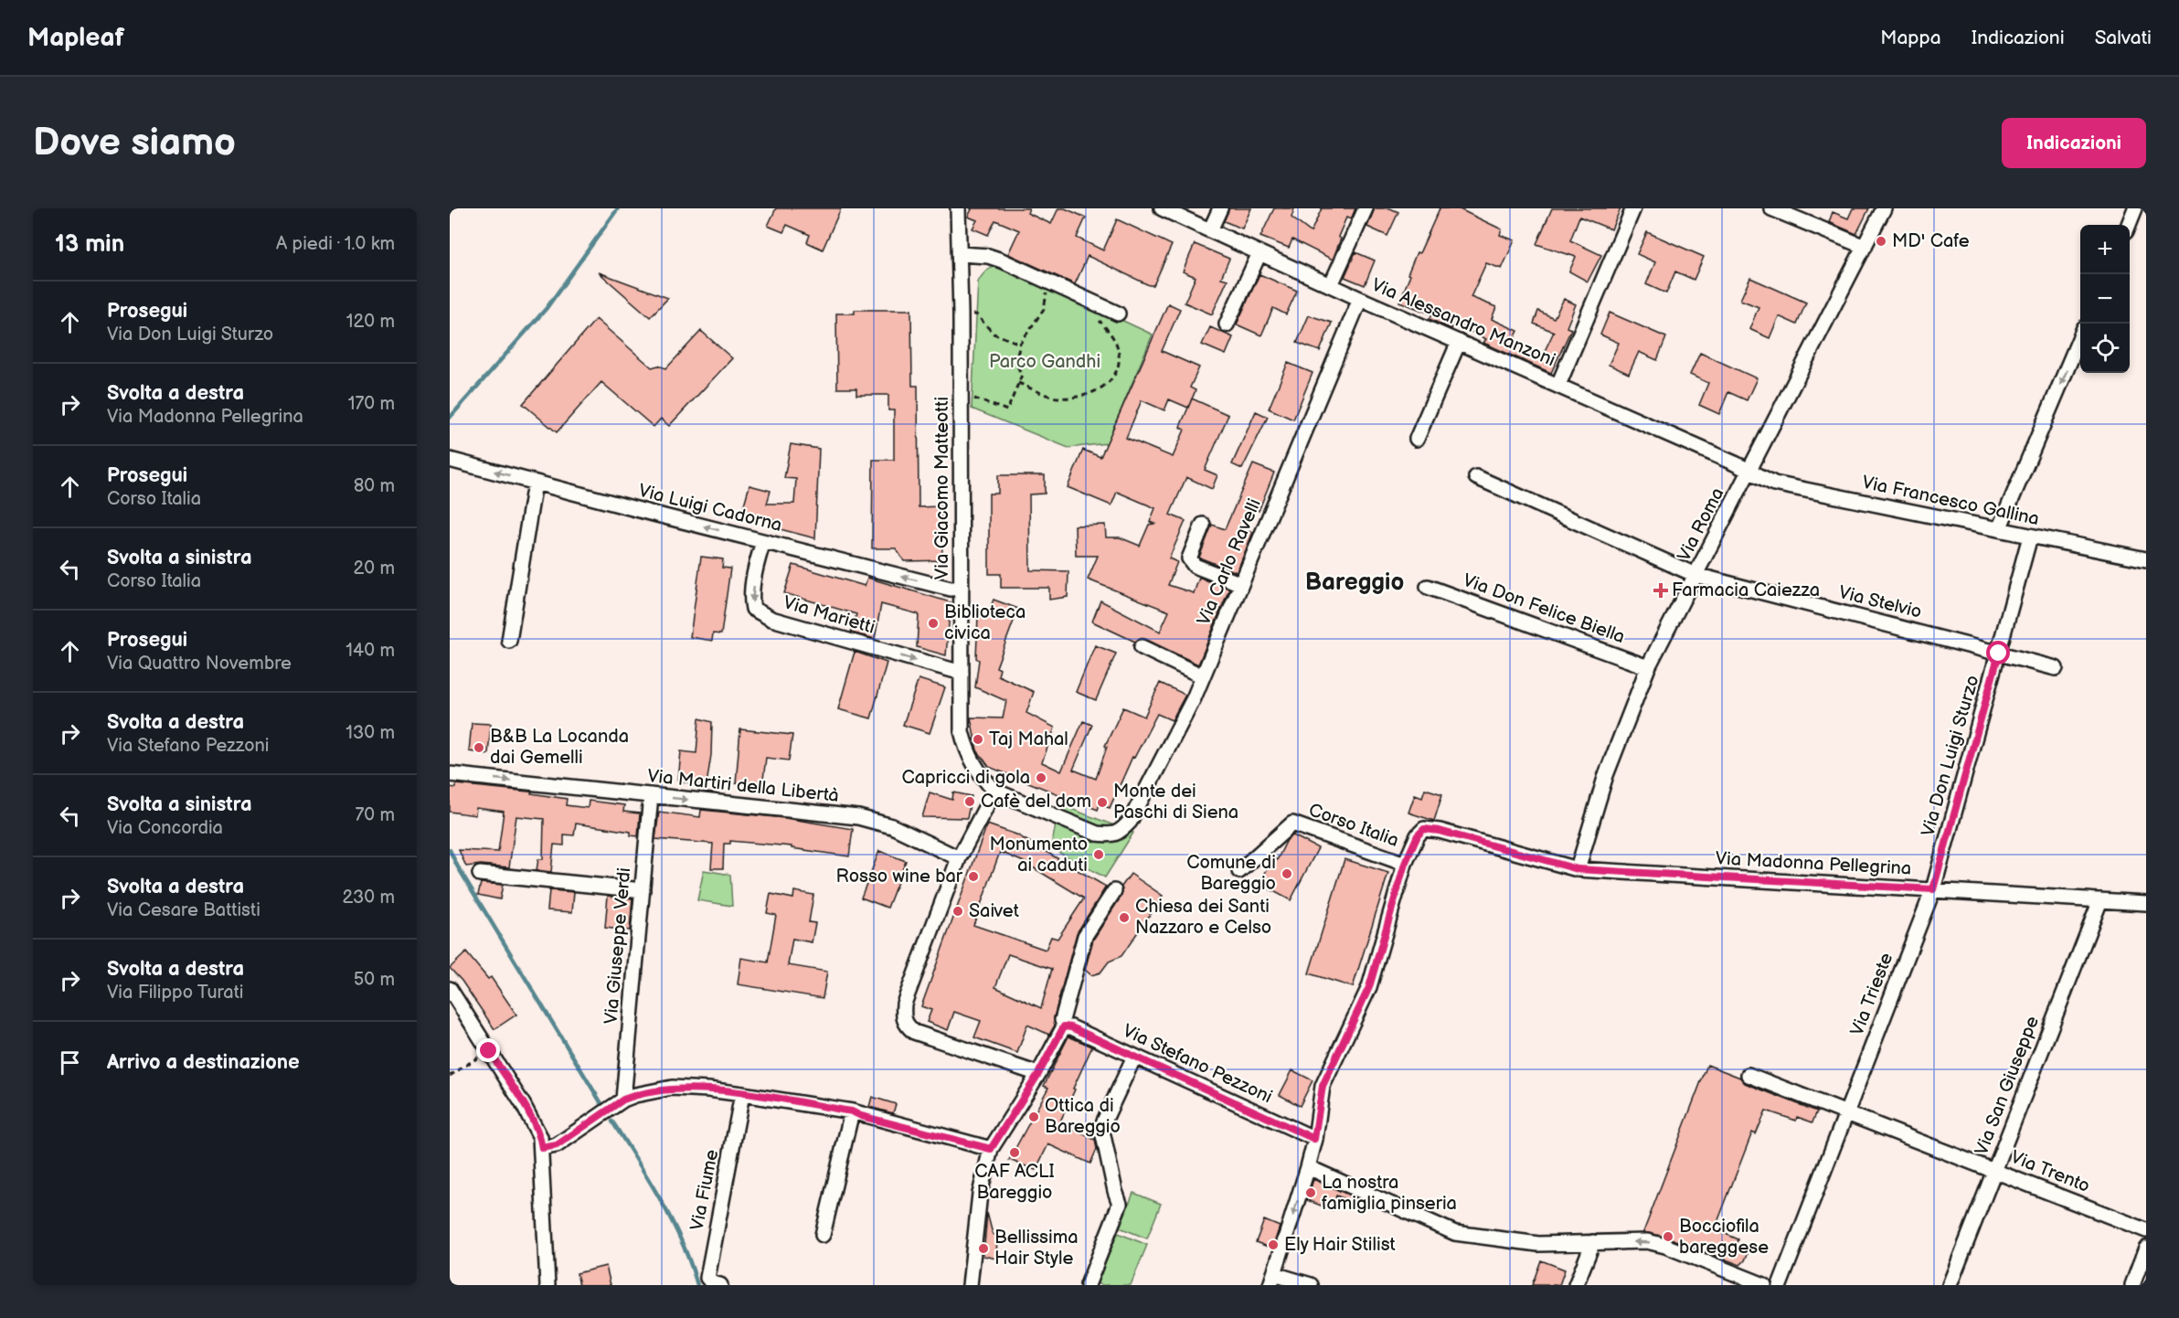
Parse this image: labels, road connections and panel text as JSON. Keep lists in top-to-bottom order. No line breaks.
{"streets":{"street":["Via Alessandro Manzoni","Via Giacomo Matteotti","Via Francesco Gallina","Via Luigi Cadorna","Via Roma","Via Carlo Ravelli","Via Stelvio","Via Don Felice Biella","Via Marietti","Via Don Luigi Sturzo","Via Martiri della Libertà","Corso Italia","Via Madonna Pellegrina","Via Giuseppe Verdi","Via Trieste","Via Stefano Pezzoni","Via San Giuseppe","Via Trento","Via Fiume"]},"crossings":[["Via Alessandro Manzoni","Via Francesco Gallina"],["Via Alessandro Manzoni","Via Roma"],["Via Alessandro Manzoni","Via Carlo Ravelli"],["Via Giacomo Matteotti","Via Luigi Cadorna"],["Via Giacomo Matteotti","Via Marietti"],["Via Francesco Gallina","Via Roma"],["Via Francesco Gallina","Via Don Luigi Sturzo"],["Via Luigi Cadorna","Via Marietti"],["Via Roma","Via Stelvio"],["Via Roma","Via Don Felice Biella"],["Via Roma","Corso Italia"],["Via Roma","Via Madonna Pellegrina"],["Via Stelvio","Via Don Luigi Sturzo"],["Via Don Luigi Sturzo","Via Madonna Pellegrina"],["Via Don Luigi Sturzo","Via Trieste"],["Via Martiri della Libertà","Via Giuseppe Verdi"],["Corso Italia","Via Madonna Pellegrina"],["Via Madonna Pellegrina","Via Trieste"],["Via Madonna Pellegrina","Via San Giuseppe"],["Via Trieste","Via Trento"],["Via San Giuseppe","Via Trento"]],"one_way":["Via Luigi Cadorna","Via Marietti"],"districts":["Bareggio"],"parks":["Parco Gandhi"],"places":{"other":["MD' Cafe","Biblioteca civica","Taj Mahal","B&B La Locanda dai Gemelli","Capricci di gola","Cafè del dom","Monte dei Paschi di Siena","Monumento ai caduti","Comune di Bareggio","Rosso wine bar","Saivet","Chiesa dei Santi Nazzaro e Celso","Ottica di Bareggio","CAF ACLI Bareggio","La nostra famiglia pinseria","Bocciofila bareggese","Ely Hair Stilist","Bellissima Hair Style"],"health":["Farmacia Caiezza"]},"page":{"header":"Mapleaf","nav":["Mappa","Indicazioni","Salvati"],"buttons":"Indicazioni","title":"Dove siamo","heading":["13 min","A piedi · 1.0 km"],"map_buttons":["+","−"],"list":[["Prosegui","Via Don Luigi Sturzo","120 m"],["Svolta a destra","Via Madonna Pellegrina","170 m"],["Prosegui","Corso Italia","80 m"],["Svolta a sinistra","Corso Italia","20 m"],["Prosegui","Via Quattro Novembre","140 m"],["Svolta a destra","Via Stefano Pezzoni","130 m"],["Svolta a sinistra","Via Concordia","70 m"],["Svolta a destra","Via Cesare Battisti","230 m"],["Svolta a destra","Via Filippo Turati","50 m"],"Arrivo a destinazione"]}}
